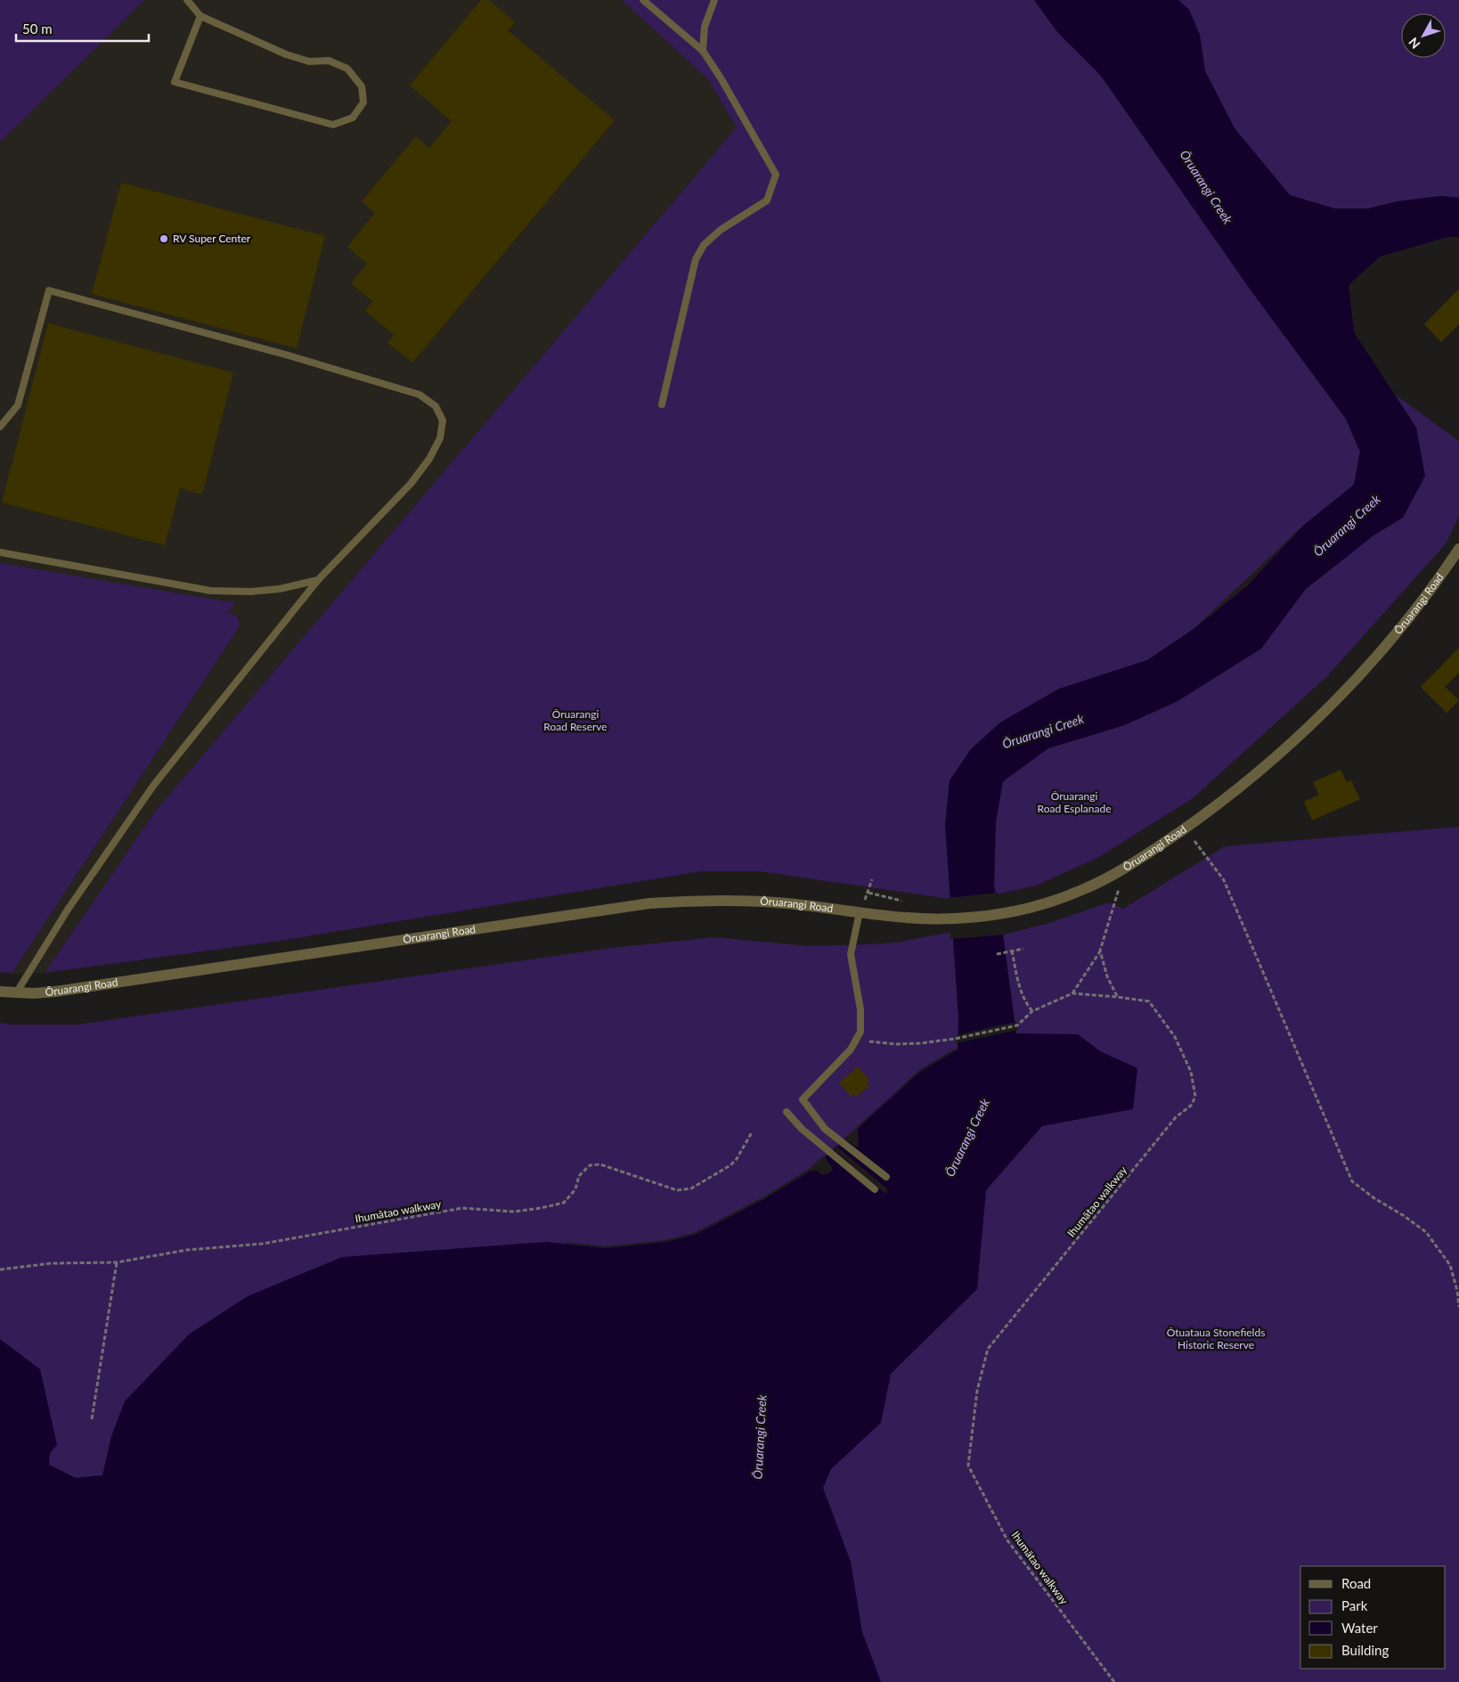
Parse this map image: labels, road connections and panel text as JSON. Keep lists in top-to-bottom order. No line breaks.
{"streets":{"street":["Ōruarangi Road"],"path":["Ihumātao walkway"]},"water":["Ōruarangi Creek"],"parks":["Ōruarangi Road Reserve","Ōruarangi Road Esplanade","Ōtuataua Stonefields Historic Reserve"],"places":["RV Super Center"],"legend":["Road","Park","Water","Building"],"scale_bar":"50 m","north":"bottom left"}
